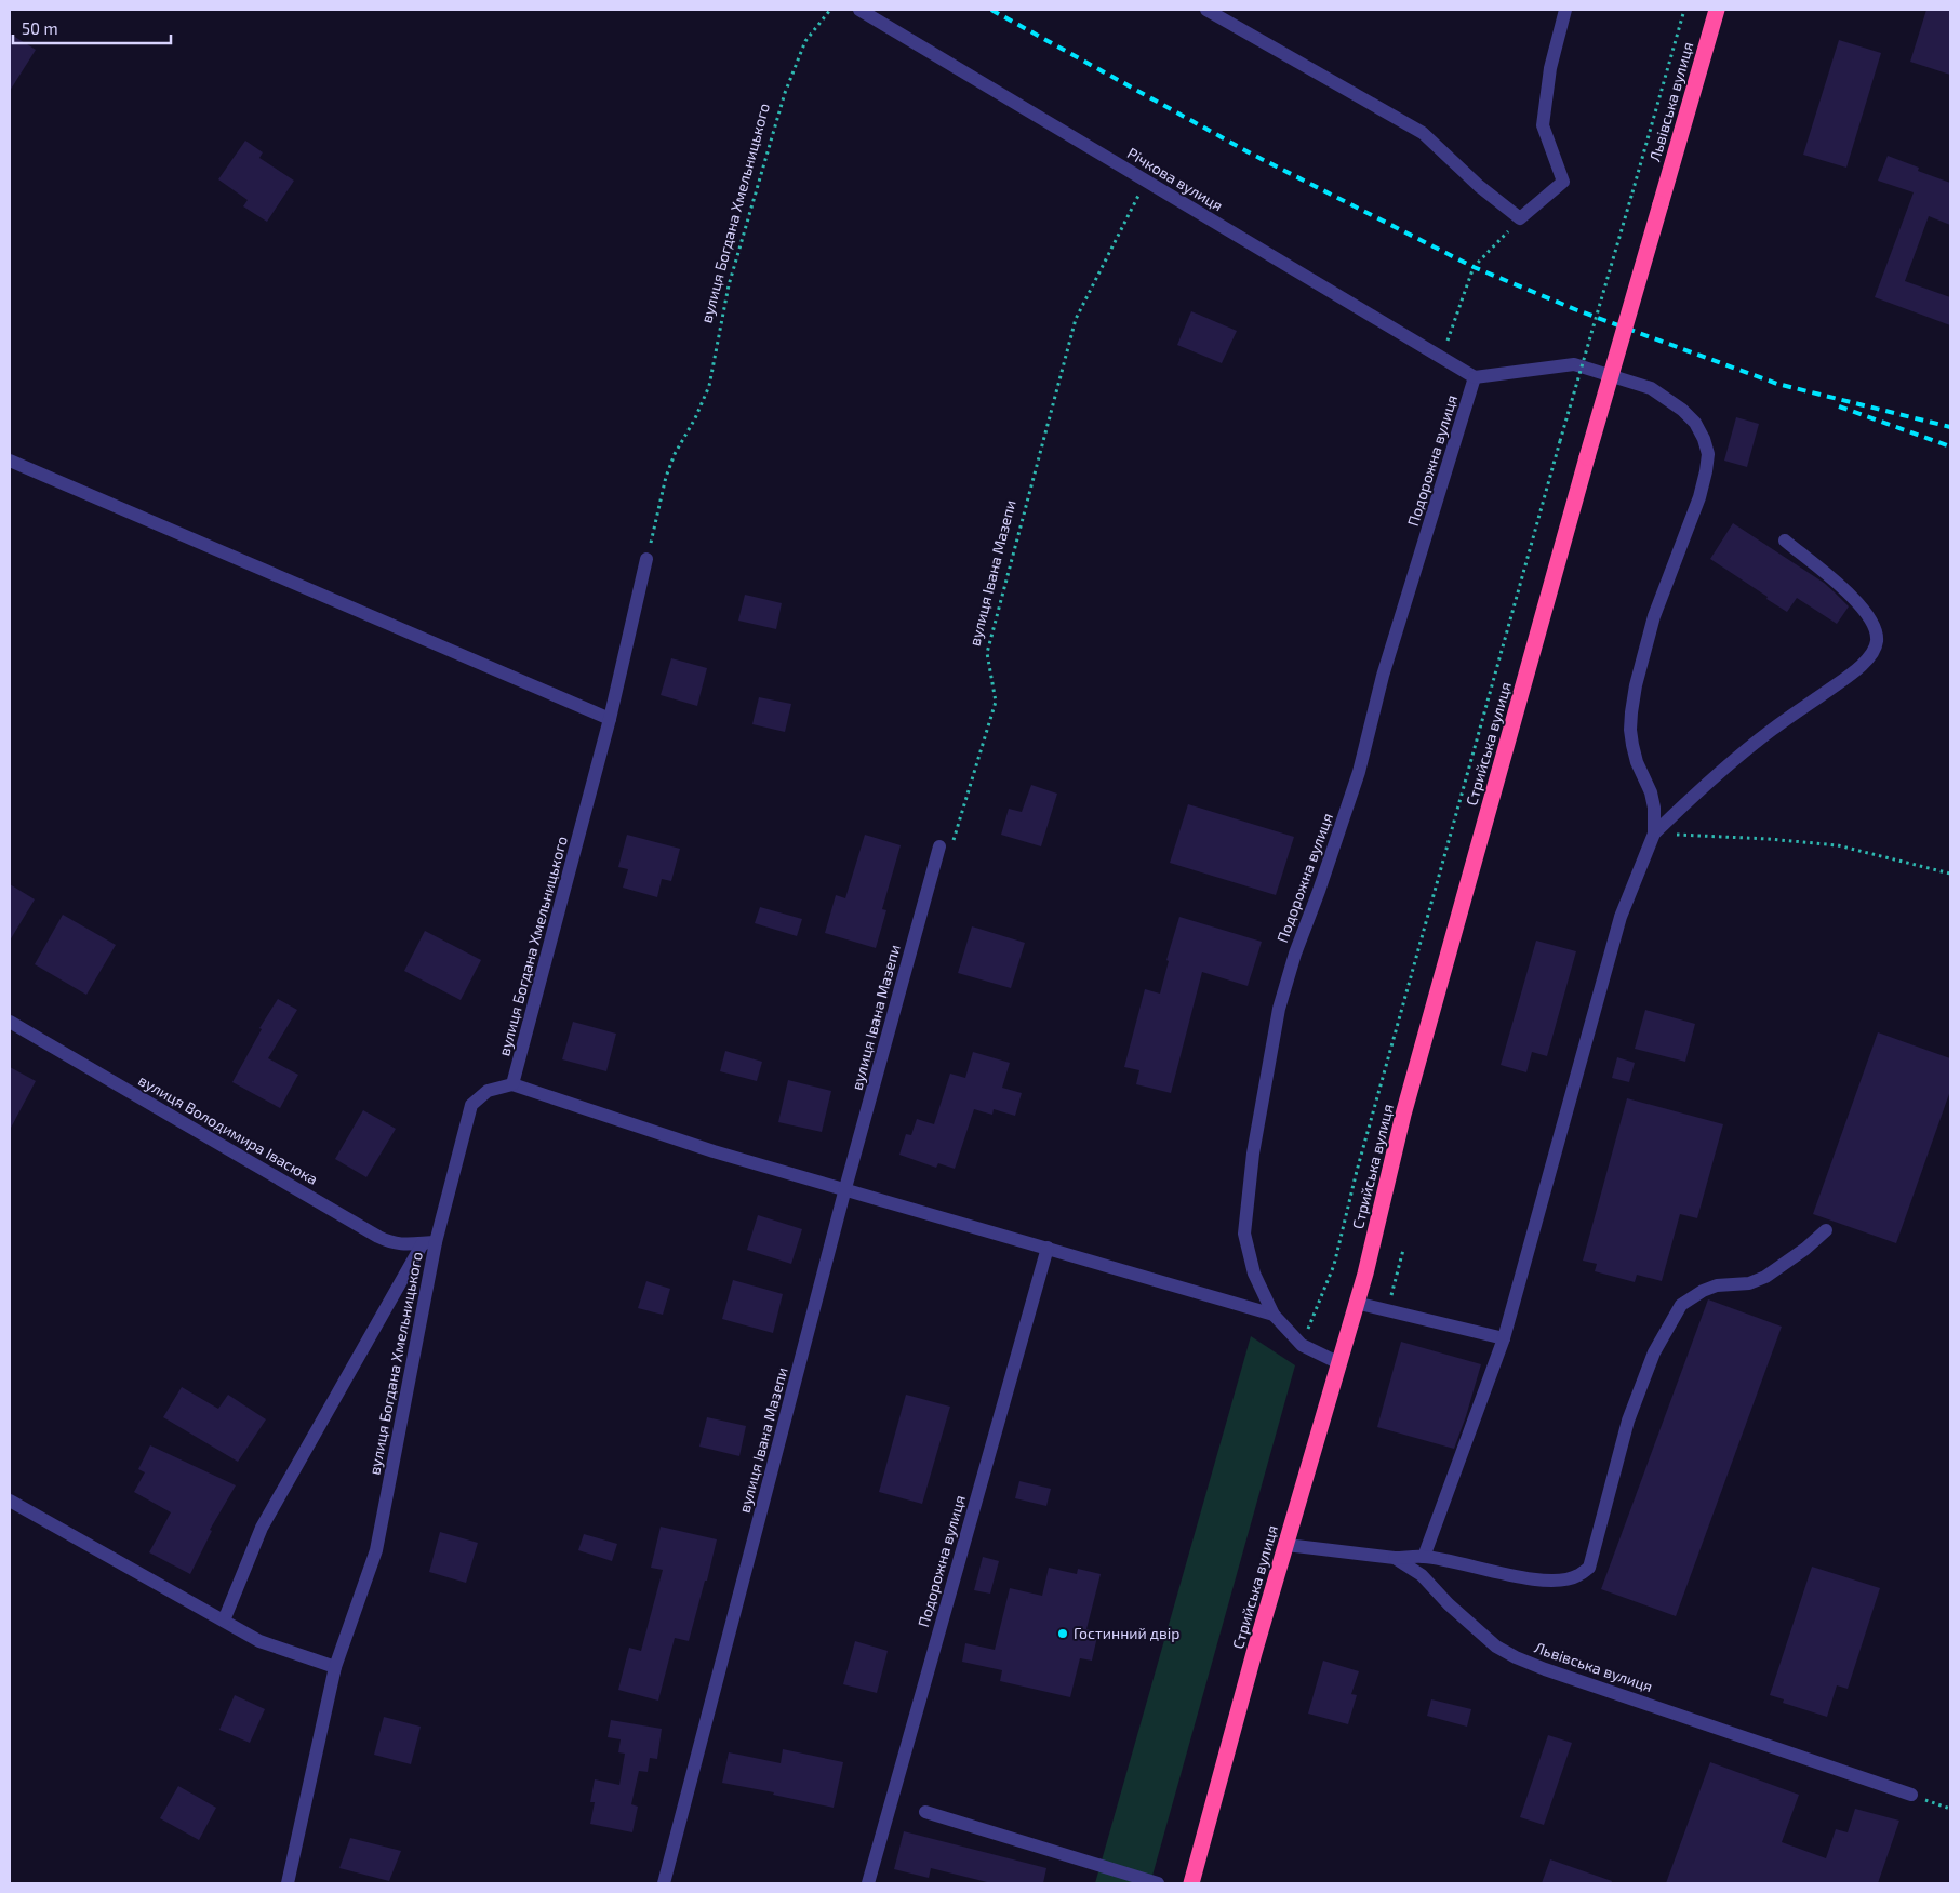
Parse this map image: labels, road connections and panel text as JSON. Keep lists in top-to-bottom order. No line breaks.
{"streets":{"highway":["Львівська вулиця","Стрийська вулиця"],"street":["Річкова вулиця","вулиця Богдана Хмельницького","Подорожна вулиця","вулиця Івана Мазепи","вулиця Володимира Івасюка"]},"crossings":[["Львівська вулиця","Стрийська вулиця"],["Річкова вулиця","Подорожна вулиця"],["Річкова вулиця","вулиця Івана Мазепи"],["вулиця Богдана Хмельницького","вулиця Володимира Івасюка"],["Подорожна вулиця","Стрийська вулиця"]],"places":["Гостинний двір"],"scale_bar":"50 m"}
